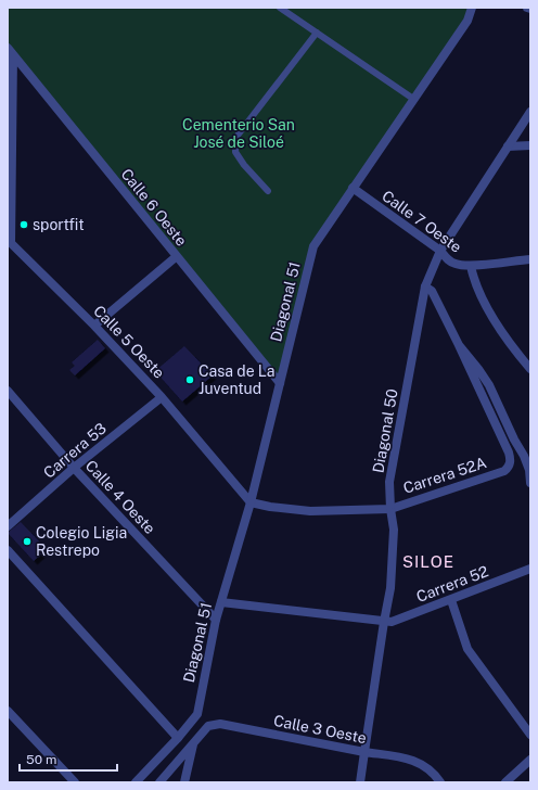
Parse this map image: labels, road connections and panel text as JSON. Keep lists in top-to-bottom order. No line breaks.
{"streets":{"street":["Calle 6 Oeste","Calle 7 Oeste","Diagonal 51","Calle 5 Oeste","Diagonal 50","Carrera 53","Carrera 52A","Calle 4 Oeste","Carrera 52","Calle 3 Oeste"]},"crossings":[["Calle 6 Oeste","Diagonal 51"],["Calle 6 Oeste","Calle 5 Oeste"],["Calle 7 Oeste","Diagonal 51"],["Calle 7 Oeste","Diagonal 50"],["Diagonal 51","Calle 5 Oeste"],["Diagonal 51","Calle 4 Oeste"],["Calle 5 Oeste","Carrera 53"],["Diagonal 50","Carrera 52A"],["Diagonal 50","Carrera 52"],["Diagonal 50","Calle 3 Oeste"],["Carrera 53","Calle 4 Oeste"]],"districts":["SILOE"],"parks":["Cementerio San José de Siloé"],"places":["sportfit","Casa de La Juventud","Colegio Ligia Restrepo"],"scale_bar":"50 m"}
